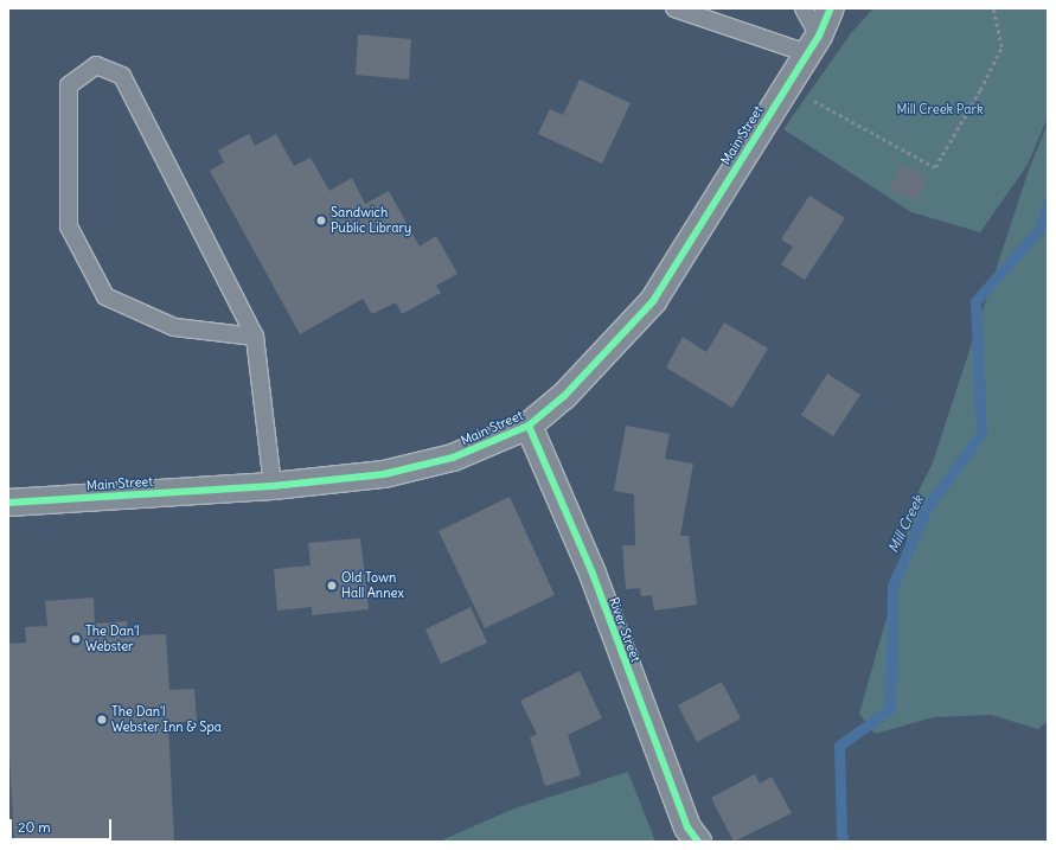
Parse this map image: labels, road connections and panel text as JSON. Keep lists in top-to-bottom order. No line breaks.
{"streets":{"street":["Main Street","River Street"]},"crossings":[["Main Street","River Street"]],"water":["Mill Creek"],"parks":["Mill Creek Park"],"places":["Sandwich Public Library","Old Town Hall Annex","The Dan'l Webster","The Dan'l Webster Inn & Spa"],"scale_bar":"20 m"}
